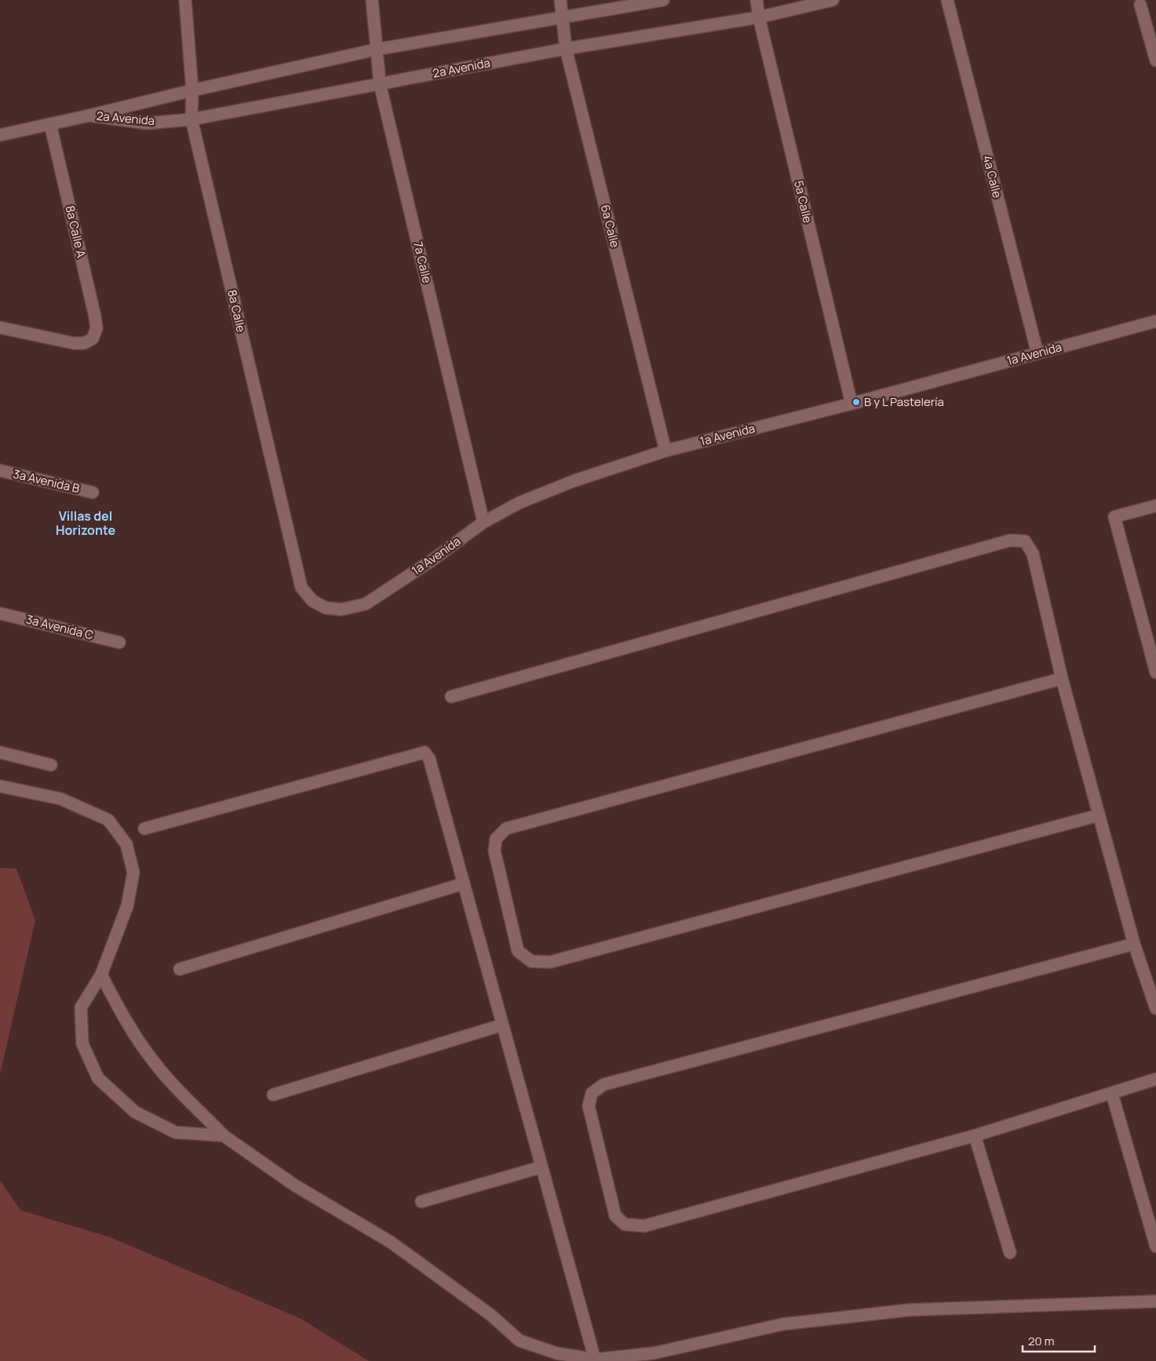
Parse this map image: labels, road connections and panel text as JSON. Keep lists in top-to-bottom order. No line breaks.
{"streets":{"street":["2a Avenida","4a Calle","5a Calle","6a Calle","8a Calle A","7a Calle","8a Calle","1a Avenida","3a Avenida B","3a Avenida C"]},"crossings":[["2a Avenida","5a Calle"],["2a Avenida","6a Calle"],["2a Avenida","8a Calle A"],["2a Avenida","7a Calle"],["2a Avenida","8a Calle"],["4a Calle","1a Avenida"],["5a Calle","1a Avenida"],["6a Calle","1a Avenida"],["7a Calle","1a Avenida"],["8a Calle","1a Avenida"]],"districts":["Villas del Horizonte"],"places":["B y L Pastelería"],"scale_bar":"20 m"}
